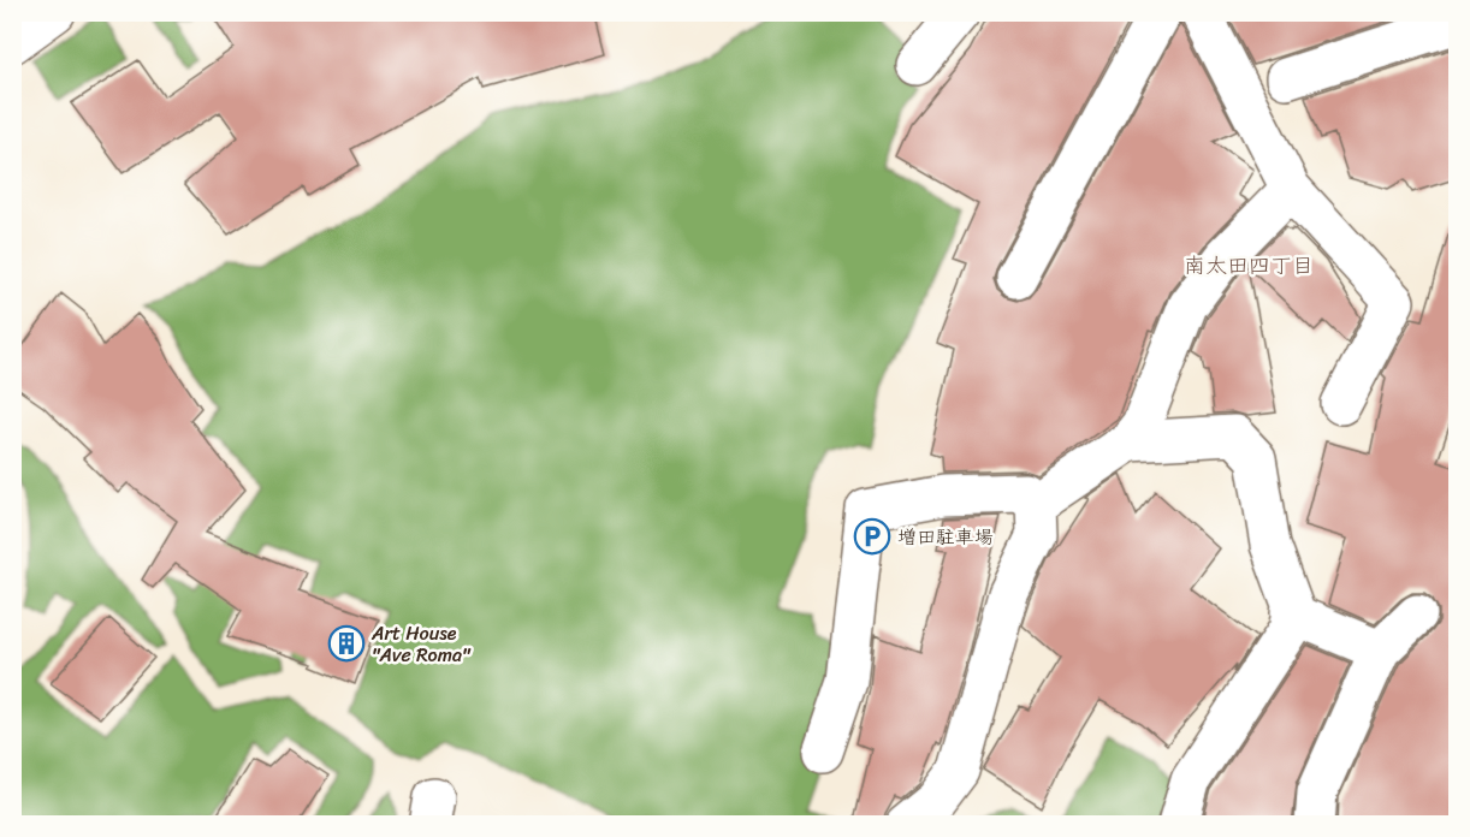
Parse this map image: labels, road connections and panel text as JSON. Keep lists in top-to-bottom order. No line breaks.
{"districts":["南太田四丁目"],"places":{"parking":["増田駐車場"],"building":["Art House \"Ave Roma\""]}}
